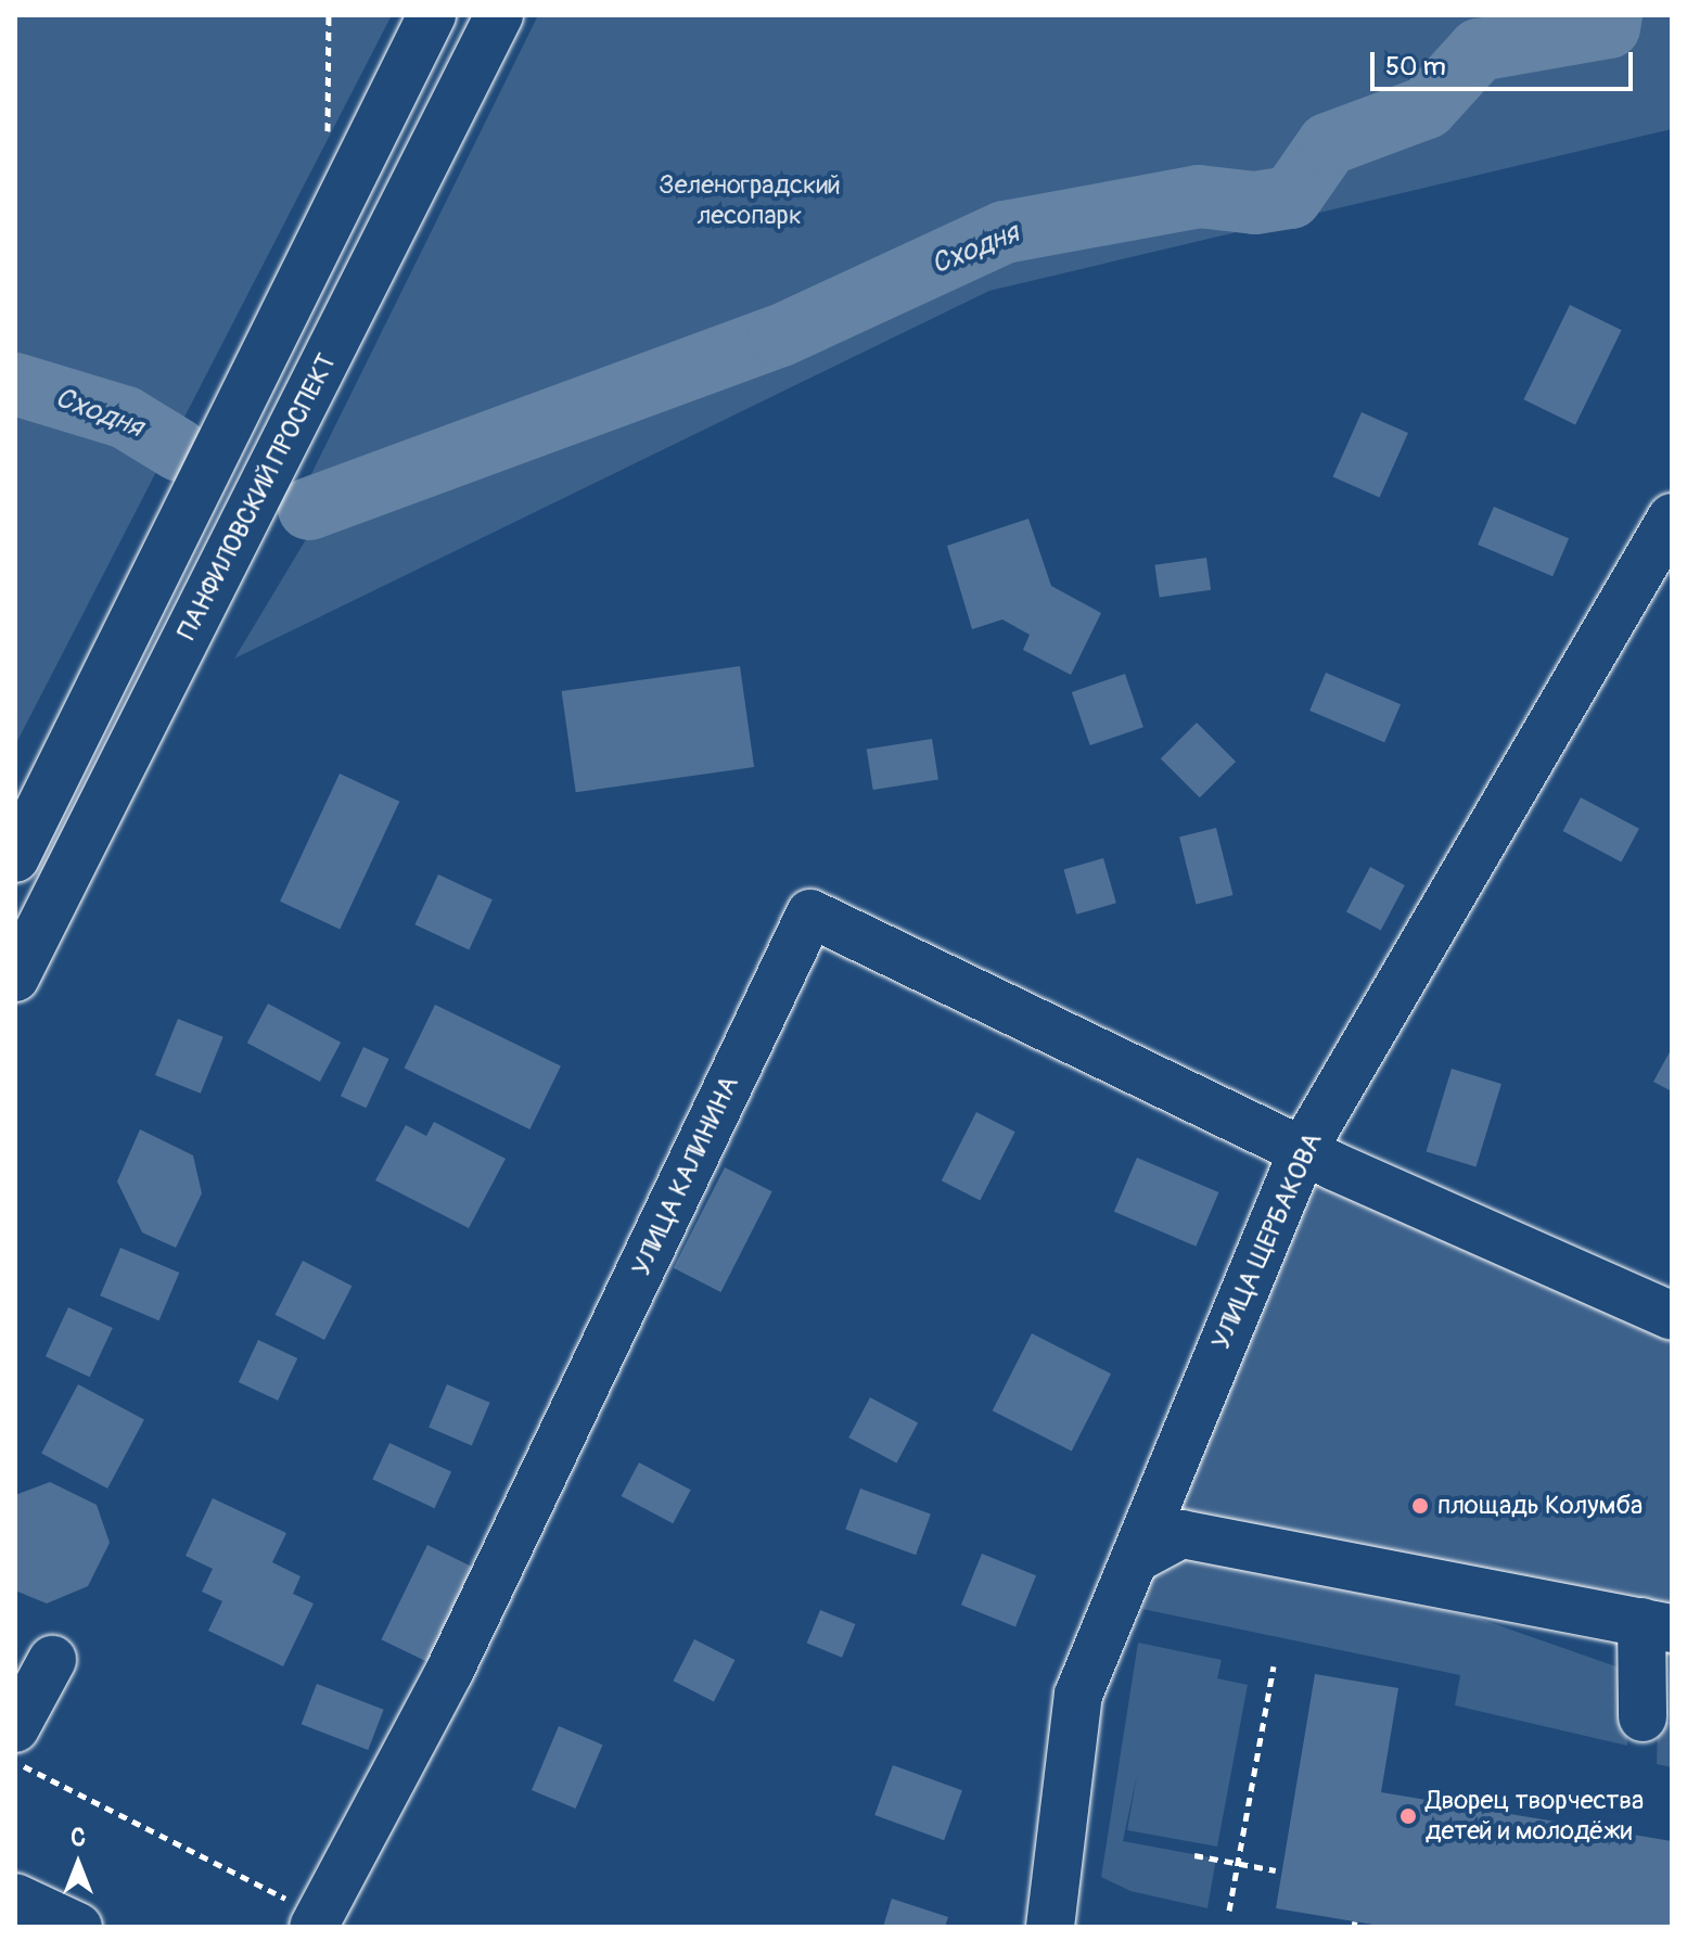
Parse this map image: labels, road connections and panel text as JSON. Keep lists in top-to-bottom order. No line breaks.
{"streets":{"street":["ПАНФИЛОВСКИЙ ПРОСПЕКТ","УЛИЦА КАЛИНИНА","УЛИЦА ЩЕРБАКОВА"]},"crossings":[["УЛИЦА КАЛИНИНА","УЛИЦА ЩЕРБАКОВА"]],"water":["Сходня"],"parks":["Зеленоградский лесопарк"],"places":["площадь Колумба","Дворец творчества детей и молодёжи"],"scale_bar":"50 m","north":"top"}
